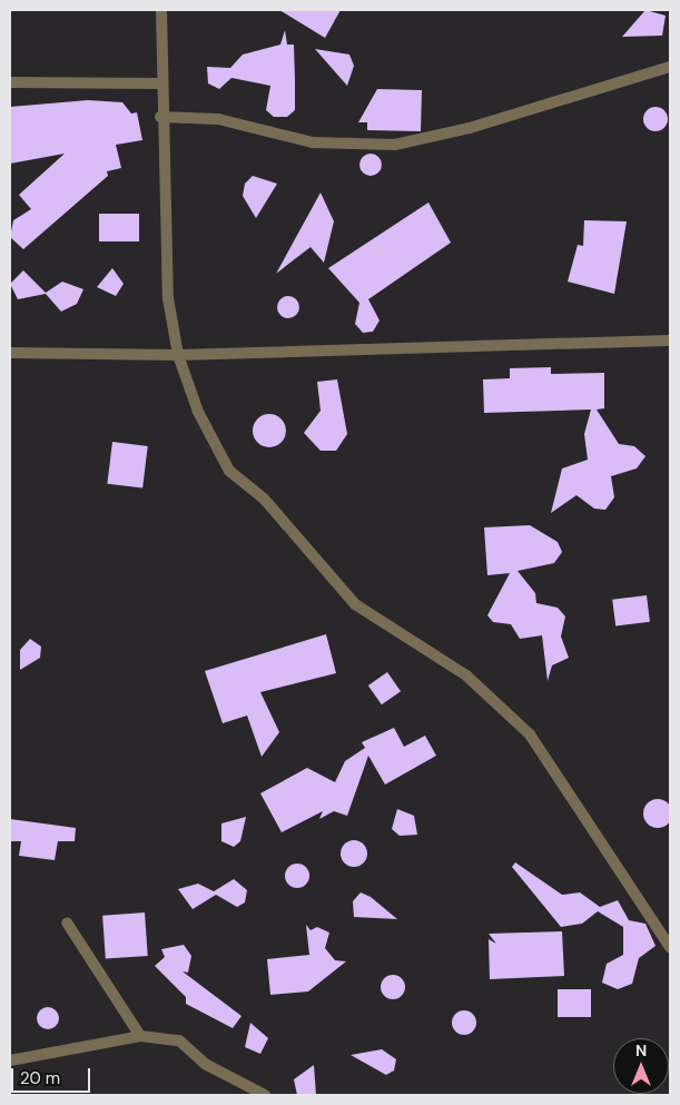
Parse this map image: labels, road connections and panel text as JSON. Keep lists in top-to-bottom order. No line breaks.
{"scale_bar":"20 m","north":"top"}
